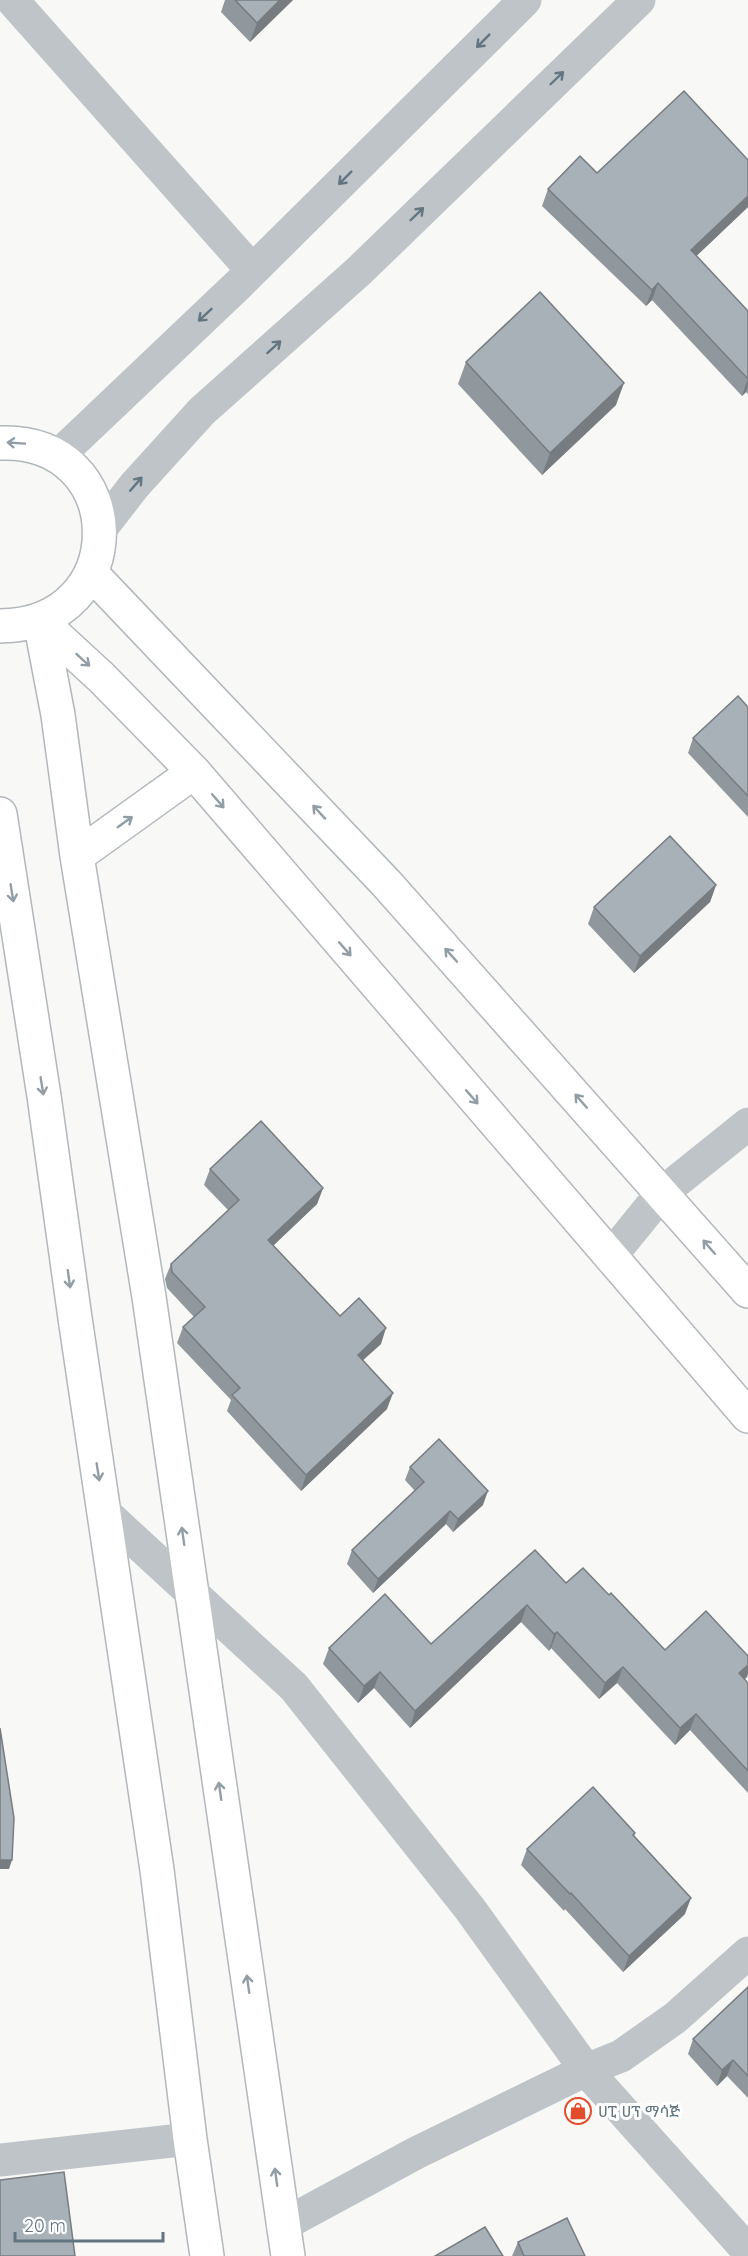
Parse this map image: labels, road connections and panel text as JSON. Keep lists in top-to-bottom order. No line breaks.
{"places":{"shop":["ሀፒ ሀፕ ማሳጅ"]},"scale_bar":"20 m"}
